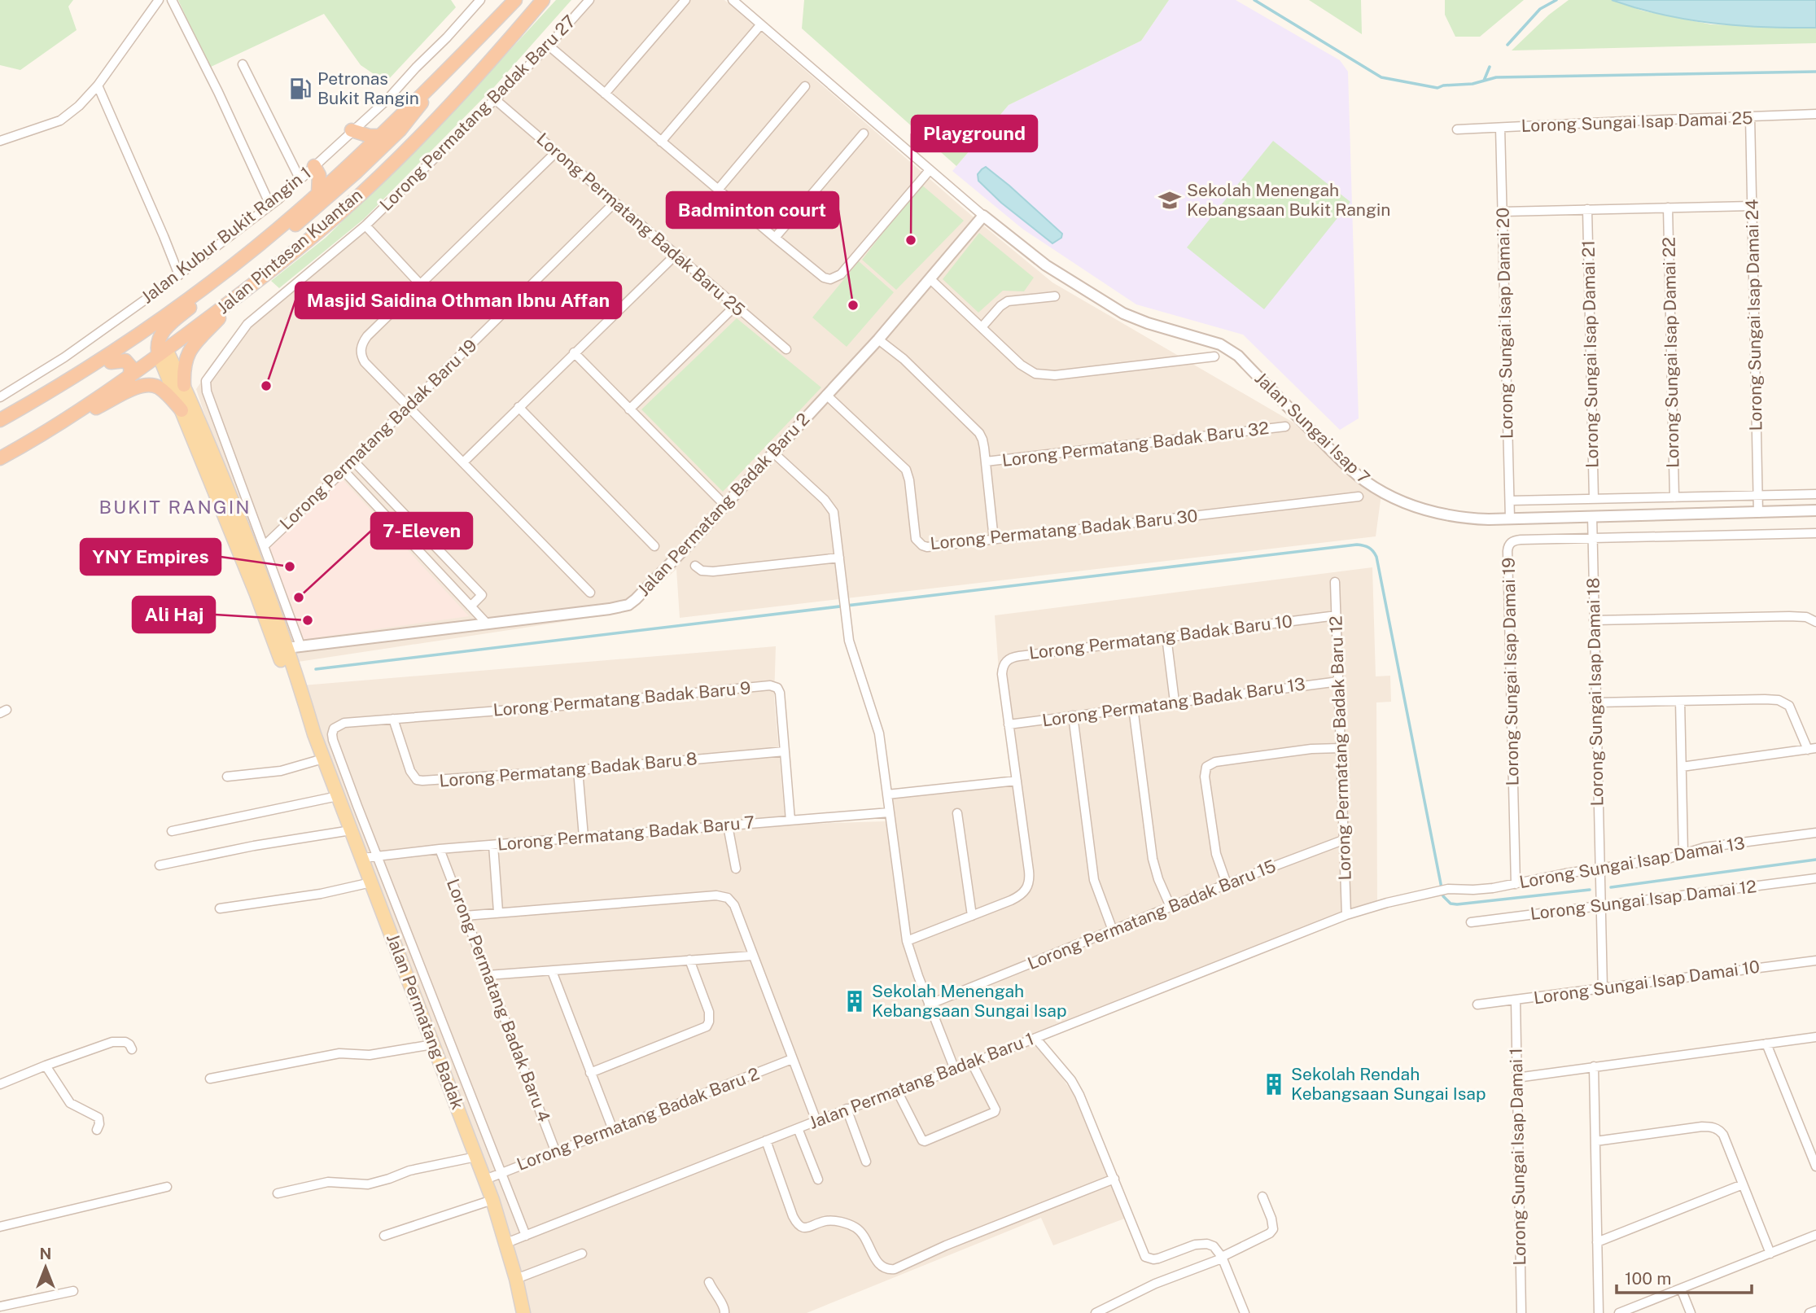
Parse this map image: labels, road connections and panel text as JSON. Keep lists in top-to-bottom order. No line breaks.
{"streets":{"highway":["Jalan Pintasan Kuantan"],"main road":["Jalan Permatang Badak"],"street":["Lorong Permatang Badak Baru 27","Lorong Sungai Isap Damai 25","Lorong Permatang Badak Baru 25","Jalan Kubur Bukit Rangin 1","Lorong Sungai Isap Damai 24","Lorong Sungai Isap Damai 20","Lorong Sungai Isap Damai 22","Lorong Sungai Isap Damai 21","Jalan Sungai Isap 7","Lorong Permatang Badak Baru 19","Lorong Permatang Badak Baru 32","Jalan Permatang Badak Baru 2","Lorong Permatang Badak Baru 30","Lorong Permatang Badak Baru 10","Lorong Sungai Isap Damai 19","Lorong Sungai Isap Damai 18","Lorong Permatang Badak Baru 9","Lorong Permatang Badak Baru 13","Lorong Permatang Badak Baru 12","Lorong Permatang Badak Baru 8","Lorong Permatang Badak Baru 7","Lorong Sungai Isap Damai 13","Lorong Sungai Isap Damai 12","Lorong Permatang Badak Baru 15","Lorong Sungai Isap Damai 10","Lorong Permatang Badak Baru 4","Jalan Permatang Badak Baru 1","Lorong Permatang Badak Baru 2","Lorong Sungai Isap Damai 1"]},"crossings":[["Lorong Permatang Badak Baru 27","Lorong Permatang Badak Baru 25"],["Lorong Permatang Badak Baru 27","Lorong Permatang Badak Baru 19"],["Lorong Permatang Badak Baru 27","Jalan Permatang Badak Baru 2"],["Lorong Sungai Isap Damai 25","Lorong Sungai Isap Damai 24"],["Lorong Sungai Isap Damai 25","Lorong Sungai Isap Damai 20"],["Lorong Permatang Badak Baru 25","Lorong Permatang Badak Baru 19"],["Jalan Pintasan Kuantan","Jalan Permatang Badak"],["Lorong Sungai Isap Damai 24","Jalan Sungai Isap 7"],["Lorong Sungai Isap Damai 20","Jalan Sungai Isap 7"],["Jalan Sungai Isap 7","Jalan Permatang Badak Baru 2"],["Jalan Sungai Isap 7","Lorong Sungai Isap Damai 18"],["Jalan Permatang Badak Baru 2","Lorong Permatang Badak Baru 30"],["Jalan Permatang Badak Baru 2","Jalan Permatang Badak"],["Lorong Permatang Badak Baru 10","Lorong Permatang Badak Baru 13"],["Lorong Permatang Badak Baru 10","Lorong Permatang Badak Baru 12"],["Lorong Sungai Isap Damai 19","Lorong Sungai Isap Damai 18"],["Lorong Sungai Isap Damai 19","Lorong Sungai Isap Damai 13"],["Lorong Sungai Isap Damai 18","Lorong Sungai Isap Damai 13"],["Lorong Sungai Isap Damai 18","Lorong Sungai Isap Damai 12"],["Lorong Sungai Isap Damai 18","Lorong Sungai Isap Damai 10"],["Lorong Permatang Badak Baru 9","Lorong Permatang Badak Baru 8"],["Lorong Permatang Badak Baru 9","Lorong Permatang Badak Baru 7"],["Lorong Permatang Badak Baru 13","Lorong Permatang Badak Baru 12"],["Lorong Permatang Badak Baru 12","Lorong Permatang Badak Baru 15"],["Lorong Permatang Badak Baru 12","Jalan Permatang Badak Baru 1"],["Lorong Permatang Badak Baru 7","Lorong Permatang Badak Baru 4"],["Lorong Permatang Badak Baru 7","Jalan Permatang Badak"],["Lorong Sungai Isap Damai 13","Jalan Permatang Badak Baru 1"],["Lorong Sungai Isap Damai 10","Lorong Sungai Isap Damai 1"],["Lorong Permatang Badak Baru 4","Lorong Permatang Badak Baru 2"],["Jalan Permatang Badak","Jalan Permatang Badak Baru 1"],["Jalan Permatang Badak","Lorong Permatang Badak Baru 2"]],"districts":["BUKIT RANGIN"],"places":{"fuel station":["Petronas Bukit Rangin"],"school or university":["Sekolah Menengah Kebangsaan Bukit Rangin"],"other":["Playground","Badminton court","Masjid Saidina Othman Ibnu Affan","YNY Empires","7-Eleven","Ali Haj"],"building":["Sekolah Menengah Kebangsaan Sungai Isap","Sekolah Rendah Kebangsaan Sungai Isap"]},"scale_bar":"100 m","north":"top"}
